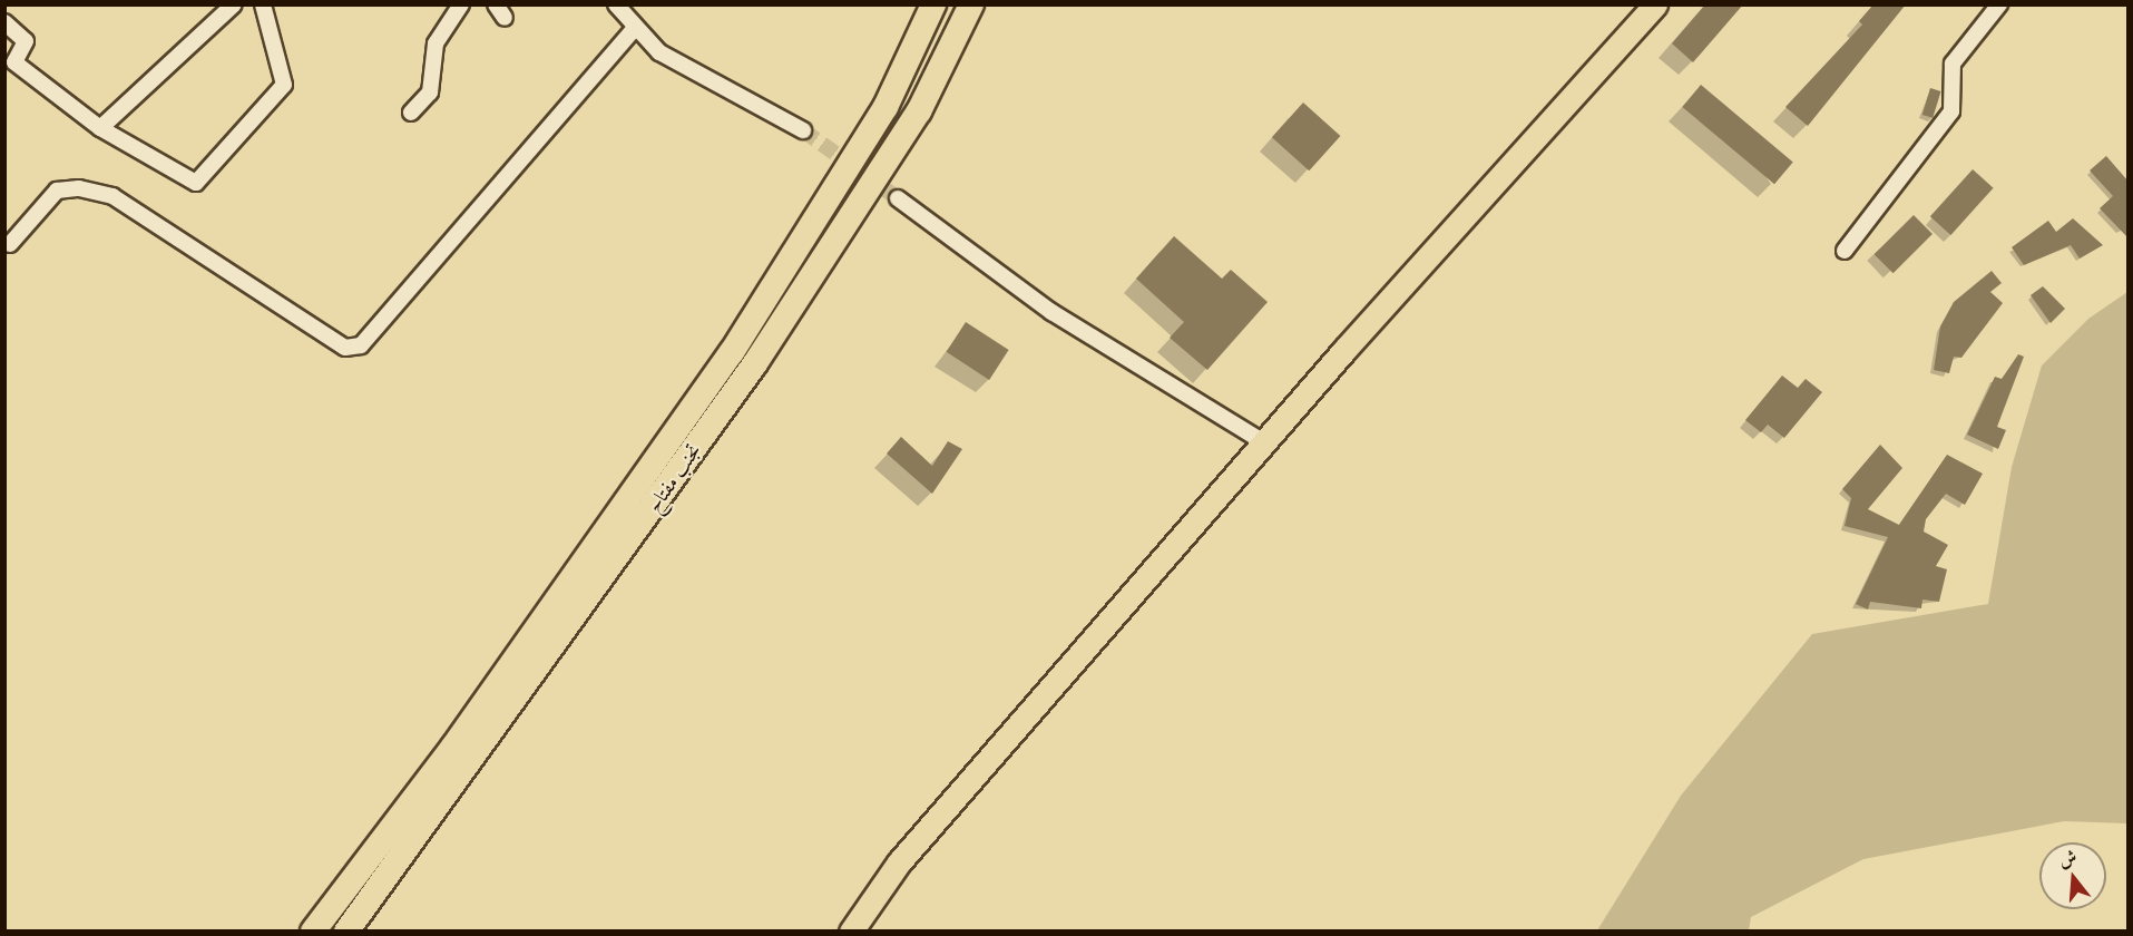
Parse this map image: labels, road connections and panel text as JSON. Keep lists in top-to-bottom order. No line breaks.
{"streets":{"highway":["تجنب مفتاح"]},"north":"top"}
